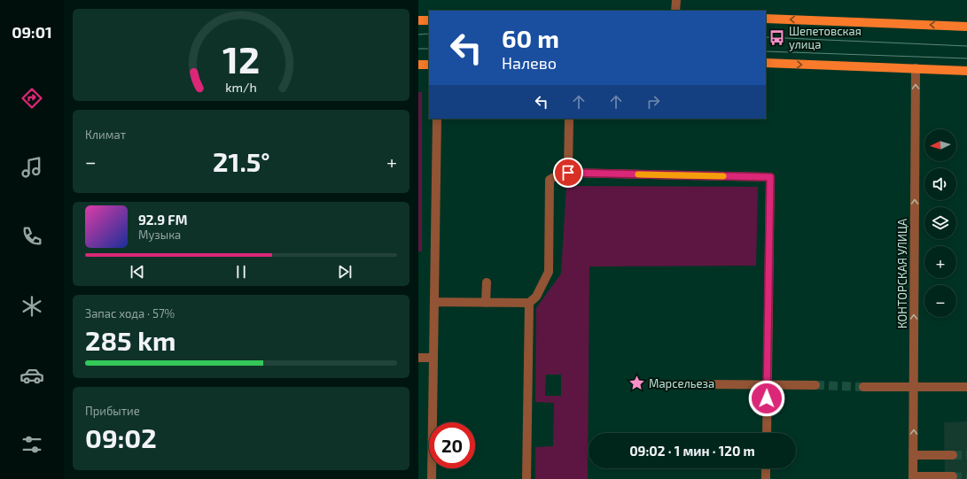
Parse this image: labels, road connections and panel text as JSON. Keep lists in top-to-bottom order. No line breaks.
{"streets":{"street":["КОНТОРСКАЯ УЛИЦА"]},"one_way":["КОНТОРСКАЯ УЛИЦА"],"places":{"bus stop":["Шепетовская улица"],"place":["Марсельеза"]},"north":"left","page":{"tabs":"09:01","turn":["60 m","Налево"],"tile":["Климат",["Запас хода · 57%","285 km"],["Прибытие","09:02"]],"map_buttons":["+","−"],"heat":["−","21.5°","+"],"song":["92.9 FM","Музыка"],"limit":"20","trip":"09:02 · 1 мин · 120 m","gauge":["12","km/h"]}}
